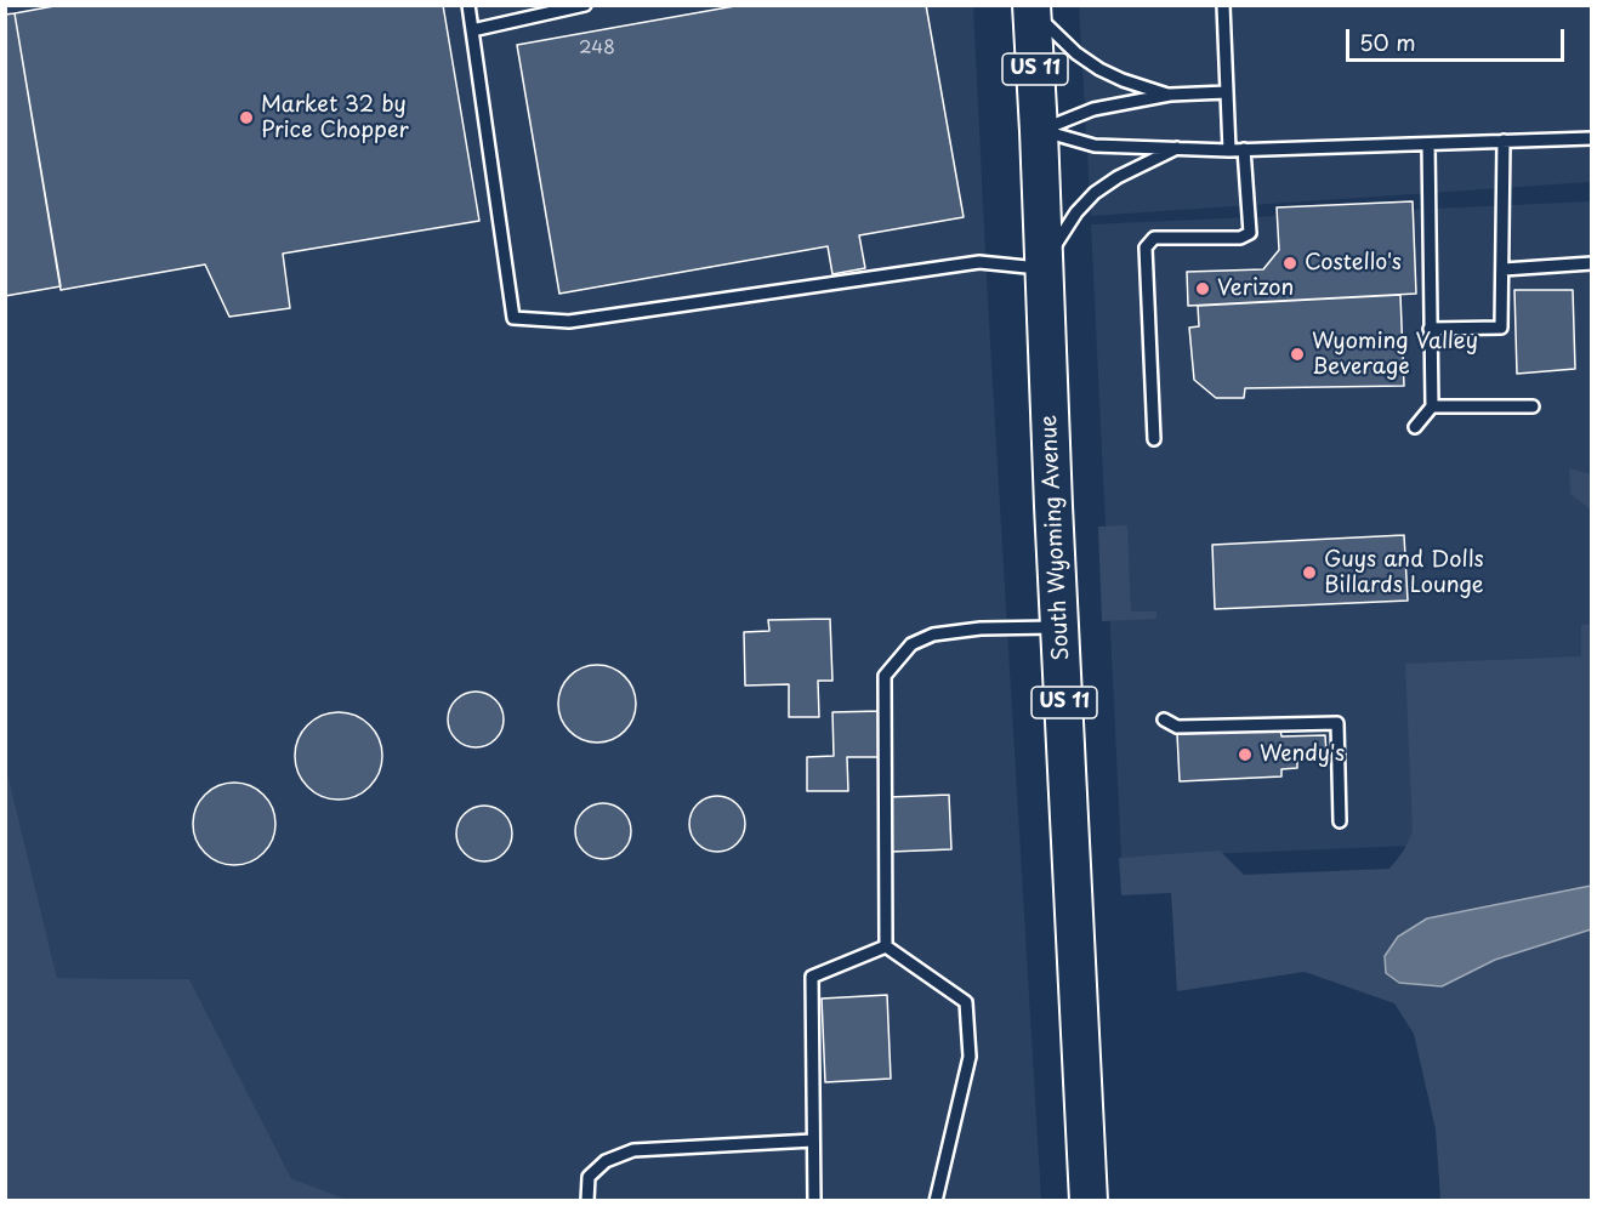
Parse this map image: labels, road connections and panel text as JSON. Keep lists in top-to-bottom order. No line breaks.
{"streets":{"main road":["US 11","South Wyoming Avenue"]},"places":["Market 32 by Price Chopper","Costello's","Verizon","Wyoming Valley Beverage","Guys and Dolls Billards Lounge","Wendy's"],"house_numbers":["248"],"scale_bar":"50 m"}
